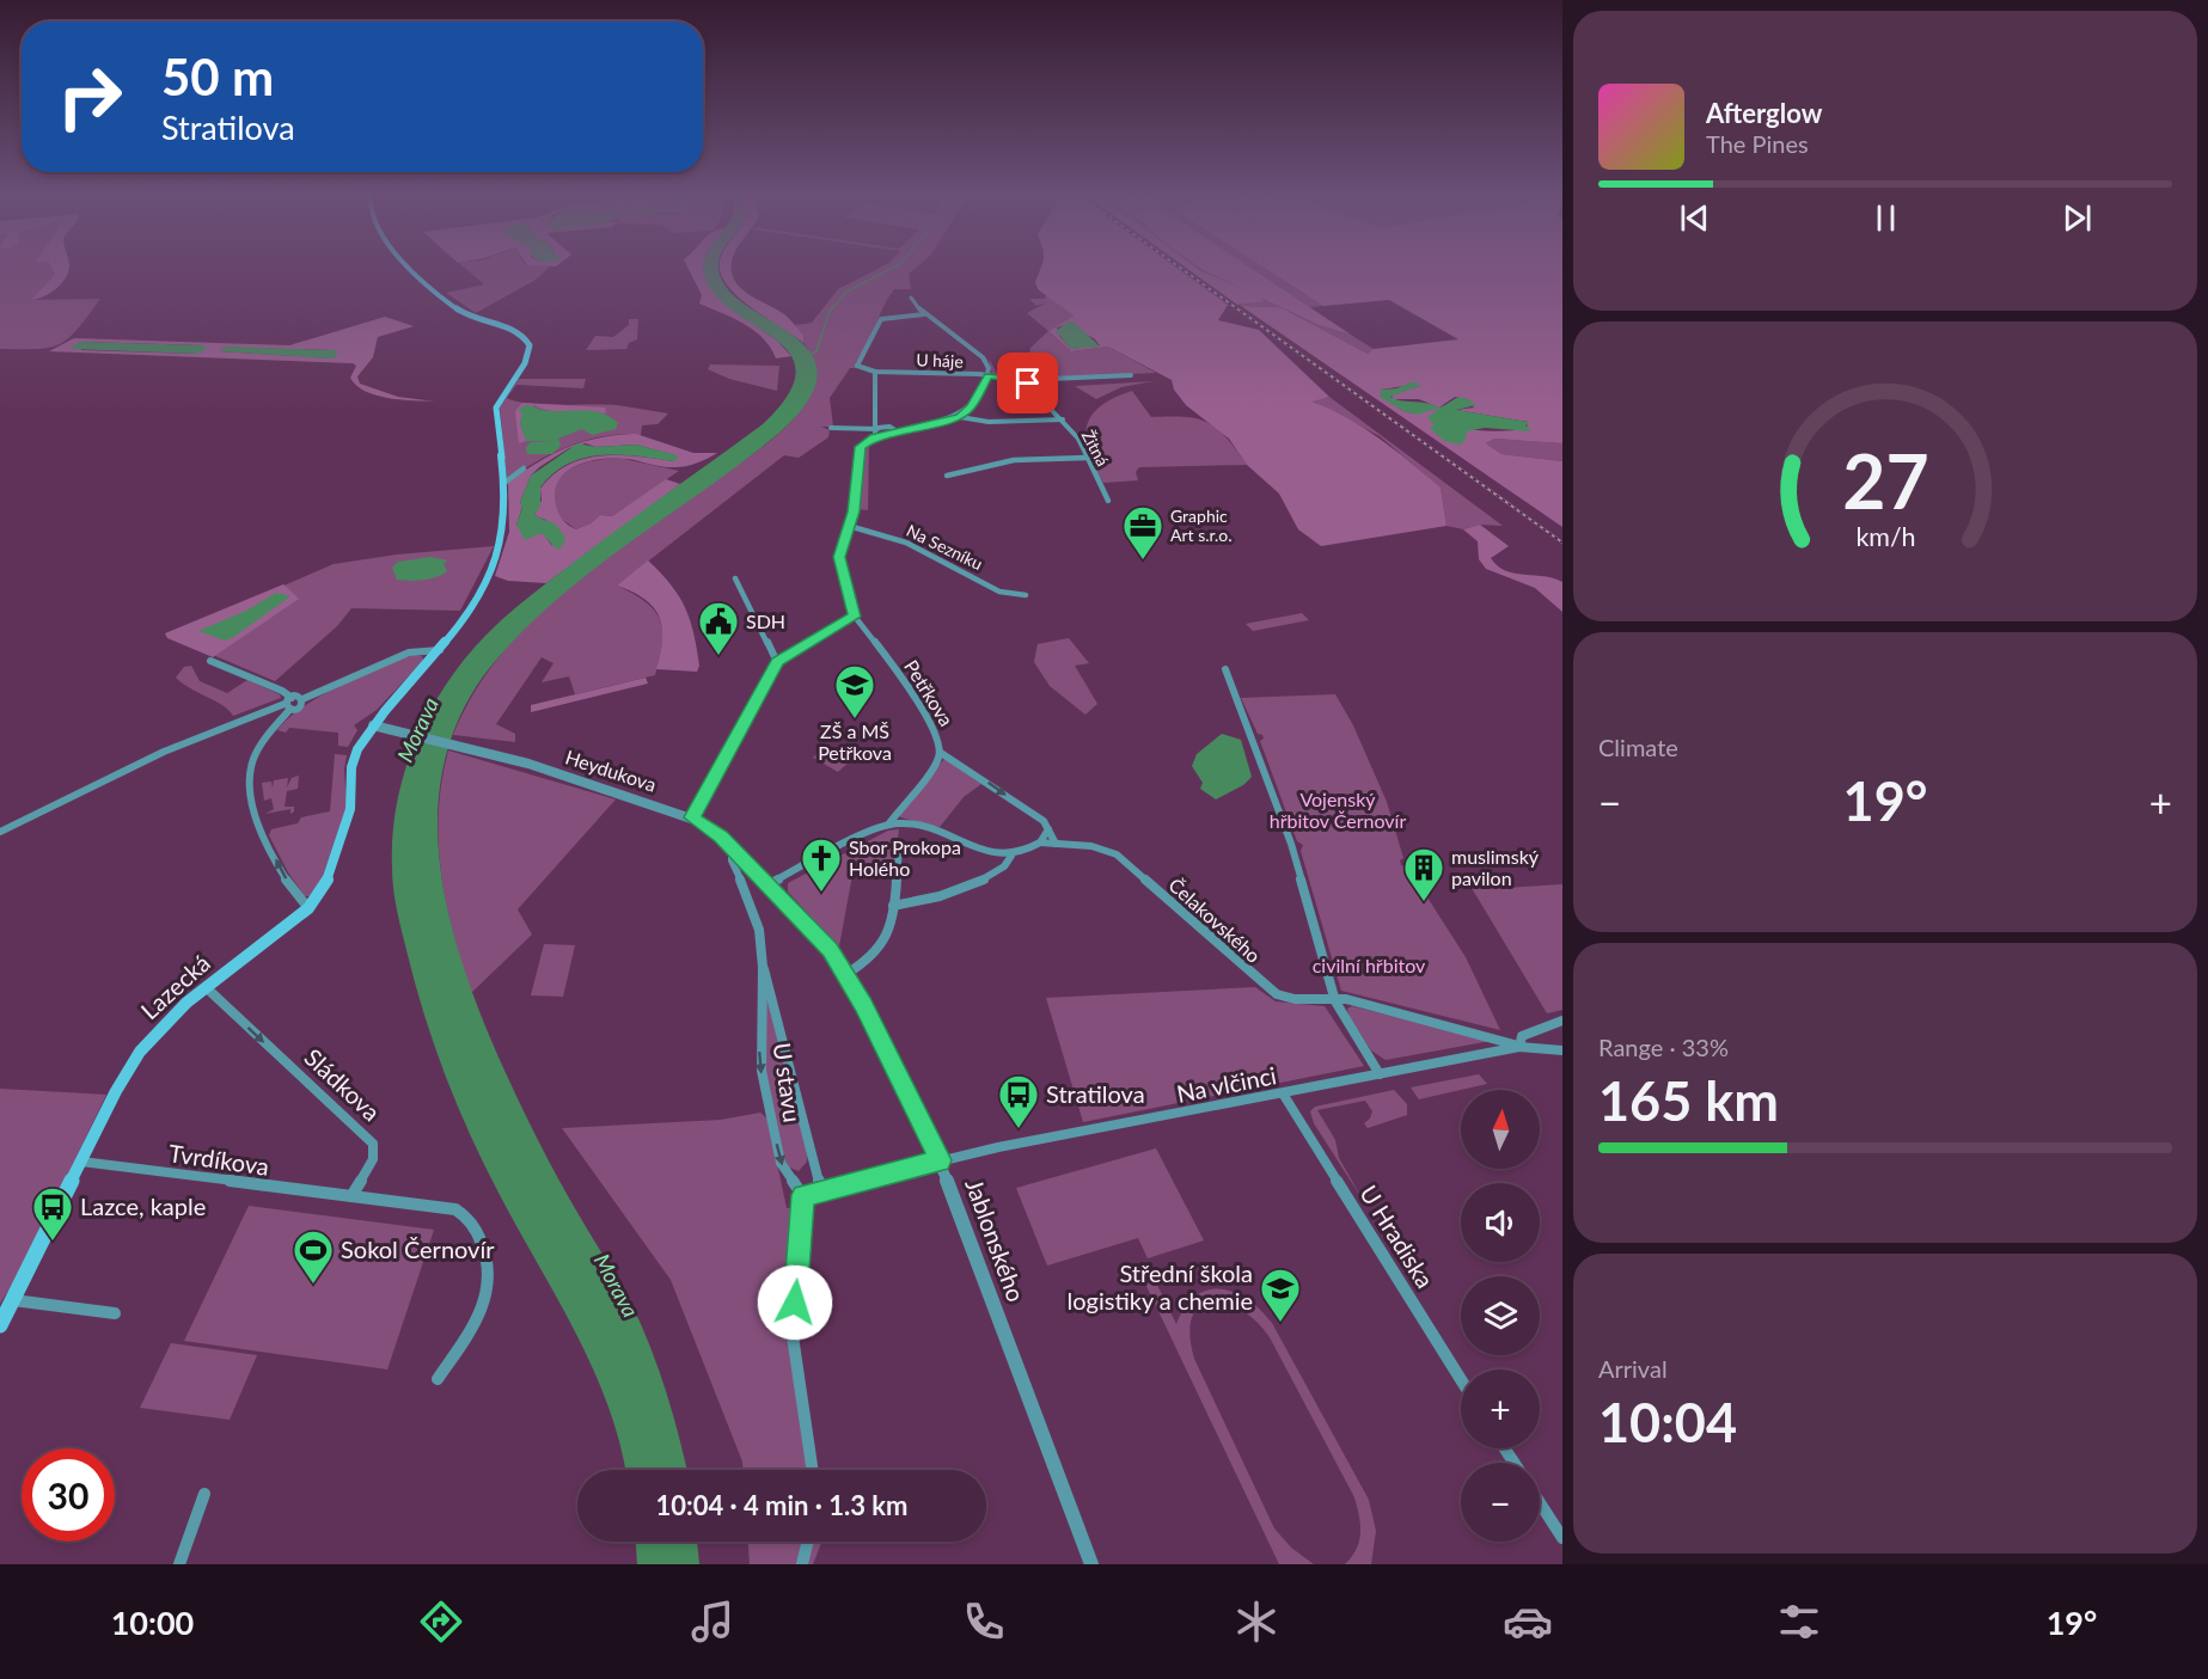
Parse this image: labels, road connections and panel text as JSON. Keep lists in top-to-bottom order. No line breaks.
{"streets":{"main road":["Lazecká"],"street":["U háje","Žitná","Na Sezníku","Petřkova","Heydukova","Čelakovského","U stavu","Sládkova","Na vlčinci","Tvrdíkova","U Hradiska","Jablonského"]},"crossings":[["U háje","Žitná"],["Heydukova","Lazecká"],["Heydukova","U stavu"],["Heydukova","Jablonského"],["Čelakovského","Na vlčinci"],["Lazecká","Sládkova"],["Lazecká","Tvrdíkova"],["Sládkova","Tvrdíkova"],["Na vlčinci","U Hradiska"],["Na vlčinci","Jablonského"]],"one_way":["Sládkova"],"water":["Morava"],"parks":["Vojenský hřbitov Černovír","civilní hřbitov"],"places":{"office":["Graphic Art s.r.o."],"public building":["SDH"],"school or university":["ZŠ a MŠ Petřkova","Střední škola logistiky a chemie"],"church":["Sbor Prokopa Holého"],"building":["muslimský pavilon"],"bus stop":["Stratilova","Lazce, kaple"],"sports":["Sokol Černovír"]},"north":"top","page":{"turn":["50 m","Stratilova"],"song":["Afterglow","The Pines"],"tile":["Climate",["Range · 33%","165 km"],["Arrival","10:04"]],"heat":["−","19°","+"],"map_buttons":["+","−"],"limit":"30","trip":"10:04 · 4 min · 1.3 km","tabs":["10:00","19°"],"gauge":["27","km/h"]}}
